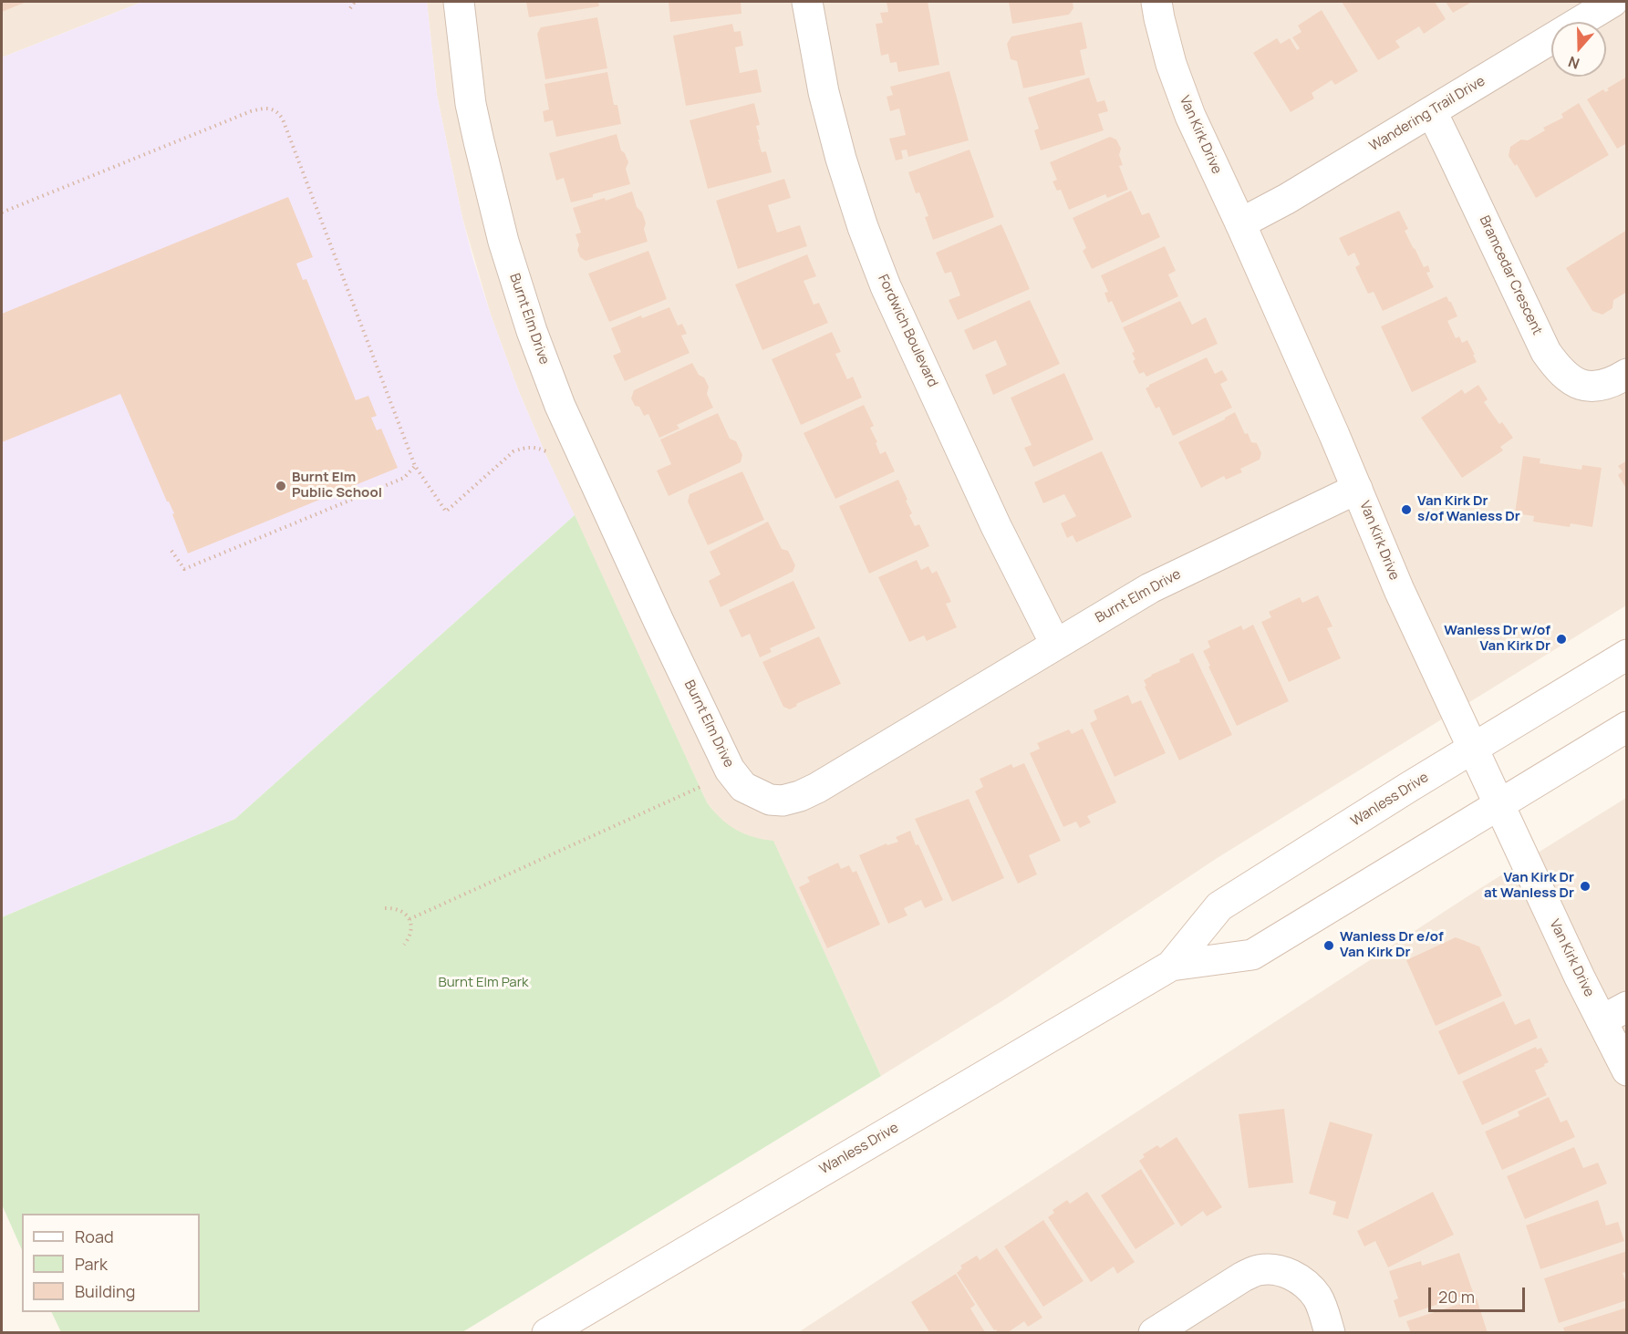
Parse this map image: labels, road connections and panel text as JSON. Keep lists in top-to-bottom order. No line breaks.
{"streets":{"street":["Wandering Trail Drive","Van Kirk Drive","Bramcedar Crescent","Burnt Elm Drive","Fordwich Boulevard","Wanless Drive"]},"crossings":[["Wandering Trail Drive","Van Kirk Drive"],["Wandering Trail Drive","Bramcedar Crescent"],["Van Kirk Drive","Burnt Elm Drive"],["Van Kirk Drive","Wanless Drive"],["Burnt Elm Drive","Fordwich Boulevard"]],"parks":["Burnt Elm Park"],"places":["Burnt Elm Public School","Van Kirk Dr s/of Wanless Dr","Wanless Dr w/of Van Kirk Dr","Van Kirk Dr at Wanless Dr","Wanless Dr e/of Van Kirk Dr"],"legend":["Road","Park","Building"],"scale_bar":"20 m","north":"bottom"}
